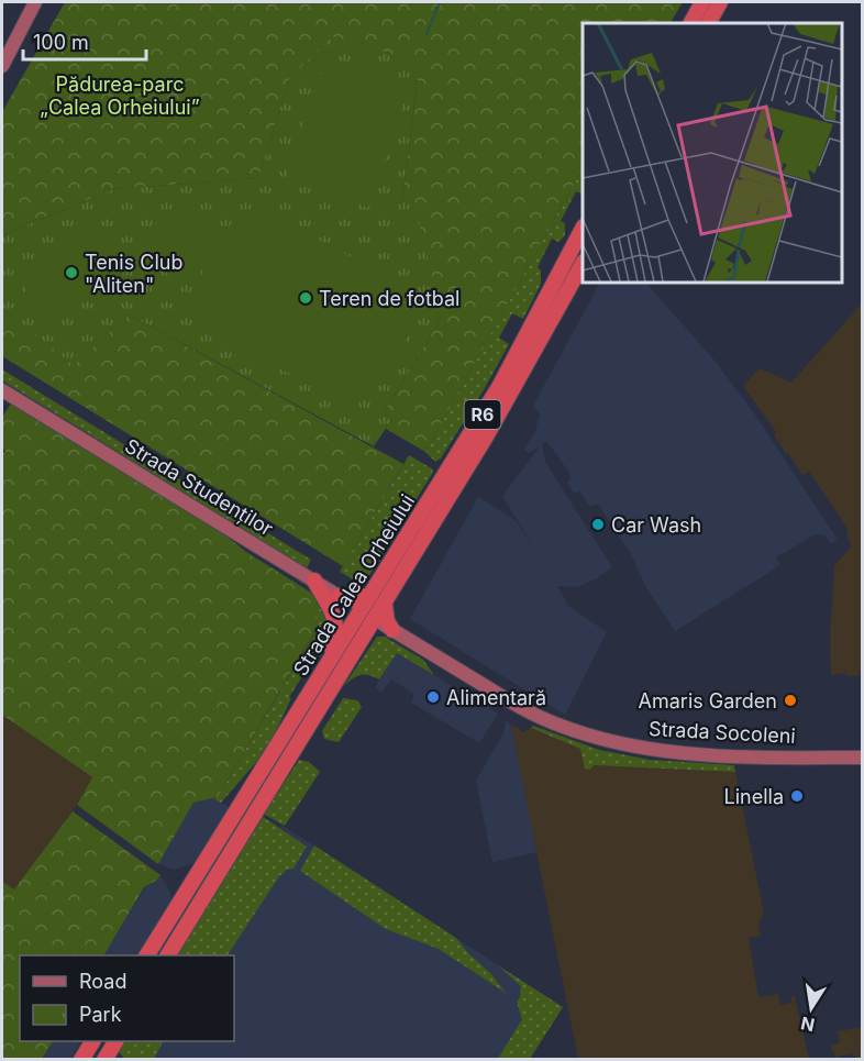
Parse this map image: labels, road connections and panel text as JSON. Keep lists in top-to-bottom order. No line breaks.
{"streets":{"highway":["R6","Strada Calea Orheiului"],"main road":["Strada Studenților","Strada Socoleni"]},"crossings":[["Strada Studenților","Strada Calea Orheiului"],["Strada Studenților","Strada Socoleni"],["Strada Calea Orheiului","Strada Socoleni"]],"parks":["Pădurea-parc „Calea Orheiului”"],"places":["Tenis Club \"Aliten\"","Teren de fotbal","Car Wash","Alimentară","Amaris Garden","Linella"],"legend":["Road","Park"],"scale_bar":"100 m","north":"bottom"}
